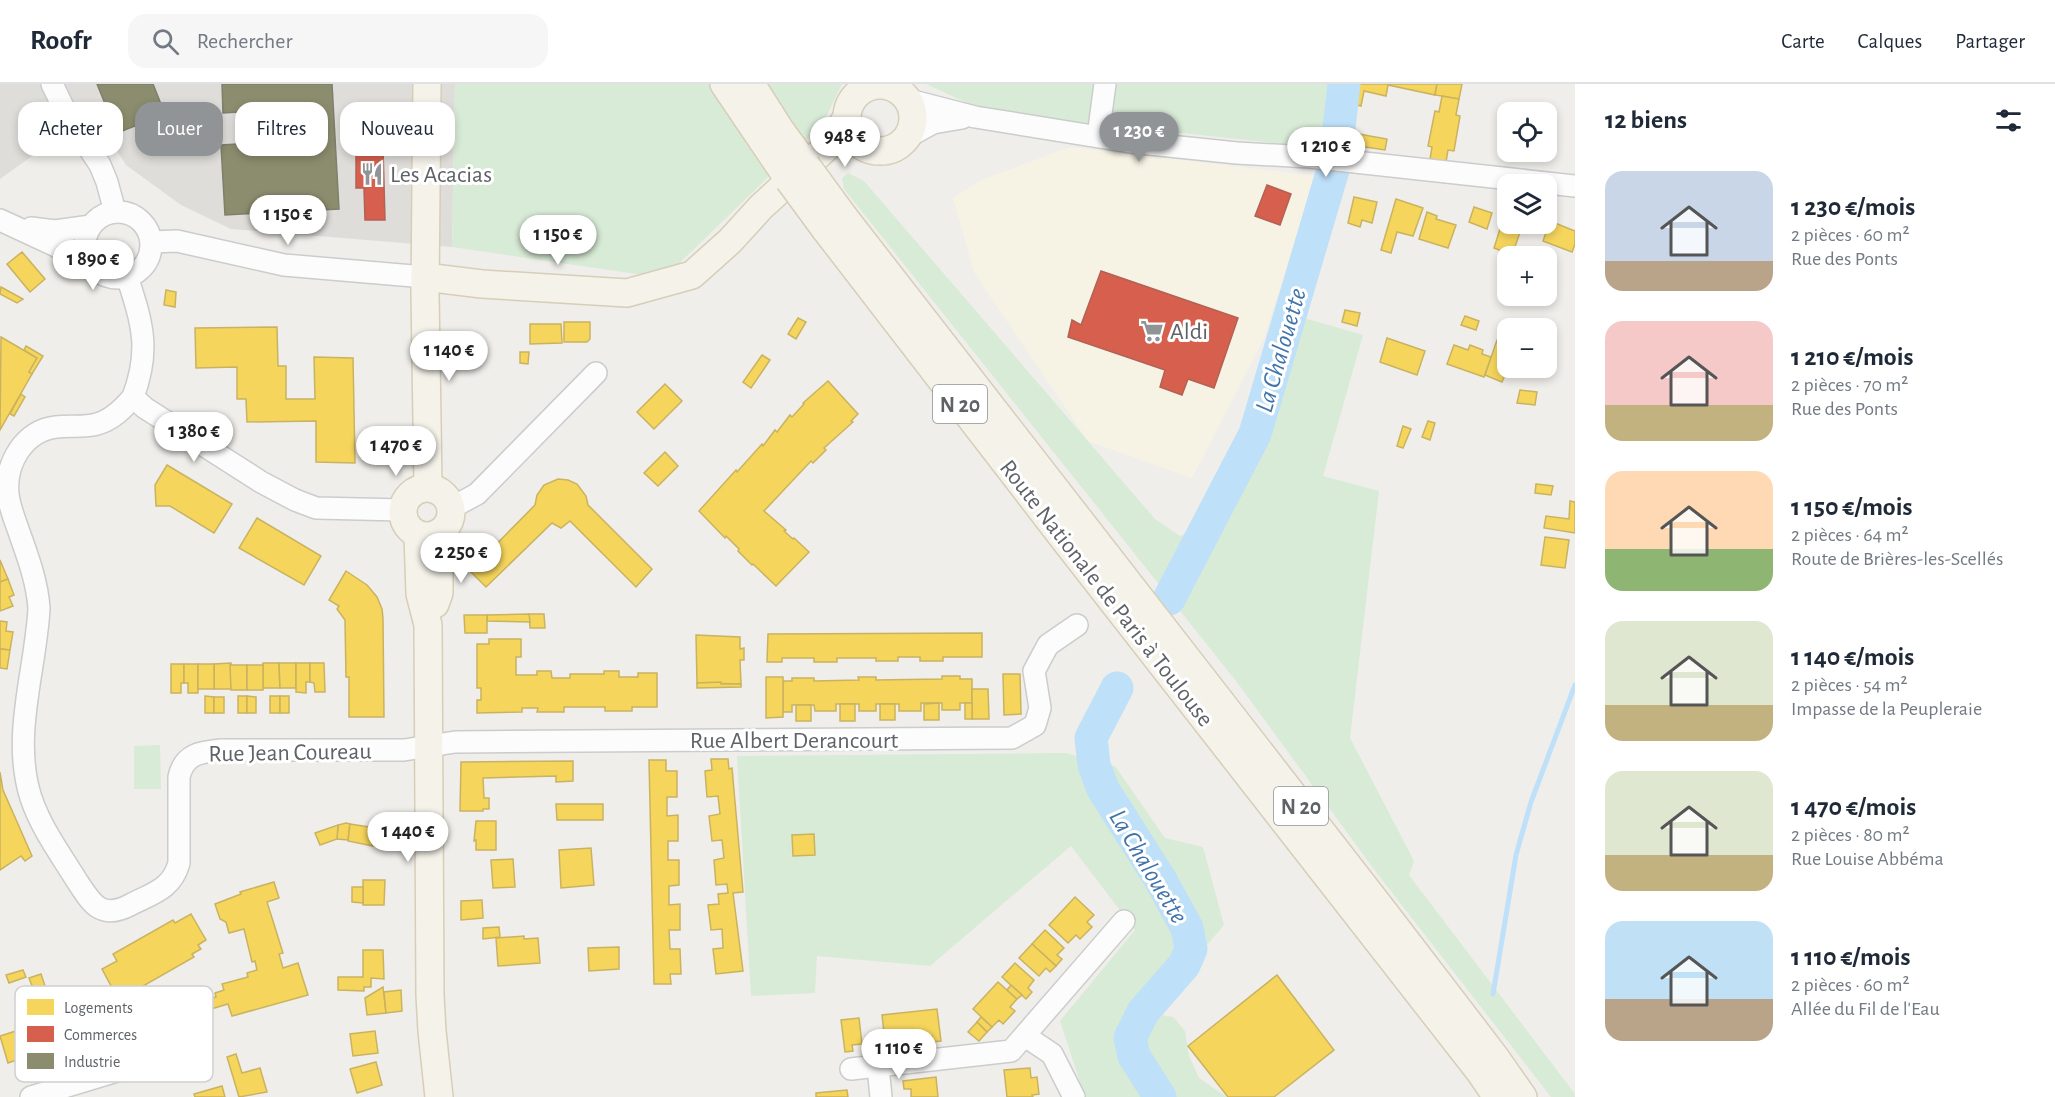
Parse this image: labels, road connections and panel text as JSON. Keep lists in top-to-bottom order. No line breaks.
{"streets":{"main road":["N 20","Route Nationale de Paris à Toulouse"],"street":["Rue Albert Derancourt","Rue Jean Coureau"]},"crossings":[["Rue Albert Derancourt","Rue Jean Coureau"]],"water":["La Chalouette"],"places":{"restaurant":["Les Acacias"],"supermarket":["Aldi"]},"legend":["Logements","Commerces","Industrie"],"page":{"header":"Roofr","search":"Rechercher","nav":["Carte","Calques","Partager"],"heading":"12 biens","map_buttons":["+","−"],"chip":["Acheter","Louer","Filtres","Nouveau"],"price":["1 230 €","948 €","1 210 €","1 150 €","1 150 €","1 890 €","1 140 €","1 380 €","1 470 €","2 250 €","1 440 €","1 110 €"],"list":[{"name":"1 230 €/mois","note":"2 pièces · 60 m² · Rue des Ponts"},{"name":"1 210 €/mois","note":"2 pièces · 70 m² · Rue des Ponts"},{"name":"1 150 €/mois","note":"2 pièces · 64 m² · Route de Brières-les-Scellés"},{"name":"1 140 €/mois","note":"2 pièces · 54 m² · Impasse de la Peupleraie"},{"name":"1 470 €/mois","note":"2 pièces · 80 m² · Rue Louise Abbéma"},{"name":"1 110 €/mois","note":"2 pièces · 60 m² · Allée du Fil de l'Eau"}]}}
